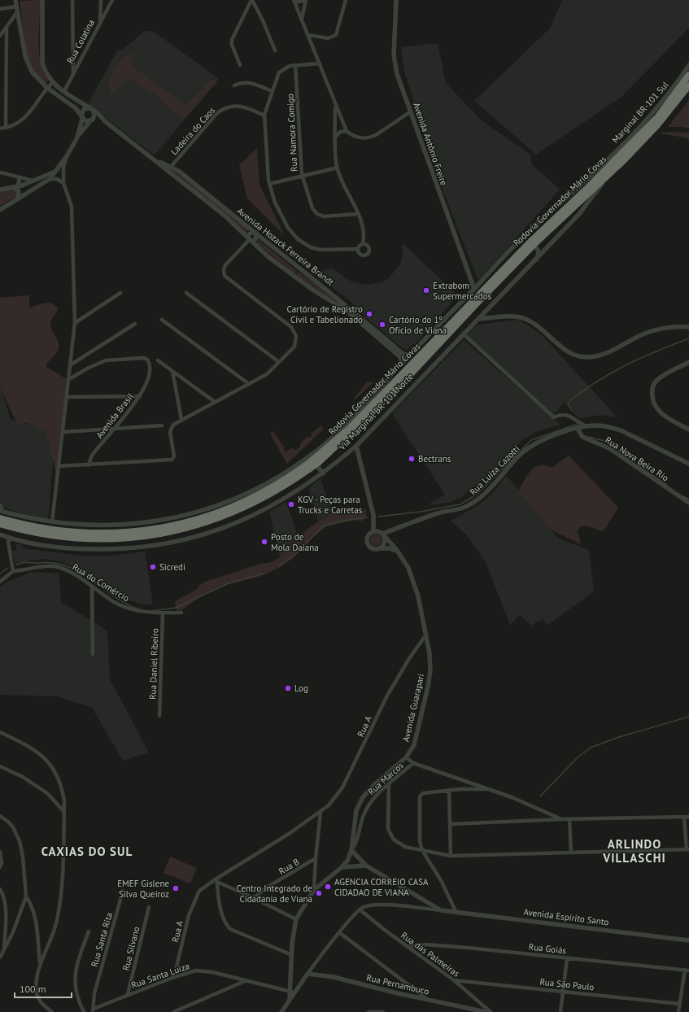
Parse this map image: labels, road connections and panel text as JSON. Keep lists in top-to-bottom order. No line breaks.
{"streets":{"highway":["Rodovia Governador Mário Covas"],"street":["Rua Colatina","Marginal BR-101 Sul","Ladeira do Caos","Rua Namora Comigo","Avenida Antônio Freire","Avenida Hozack Ferreira Brandt","Via Marginal BR-101 Norte","Avenida Brasil","Rua Nova Beira Rio","Rua Luíza Cazotti","Rua do Comércio","Rua Daniel Ribeiro","Avenida Guarapari","Rua A","Rua Marcos","Rua B","Avenida Espírito Santo","Rua Santa Rita","Rua Silvano","Rua Goiás","Rua das Palmeiras","Rua Santa Luiza","Rua Pernambuco","Rua São Paulo"]},"crossings":[["Marginal BR-101 Sul","Avenida Antônio Freire"],["Marginal BR-101 Sul","Rodovia Governador Mário Covas"],["Marginal BR-101 Sul","Avenida Hozack Ferreira Brandt"],["Ladeira do Caos","Avenida Hozack Ferreira Brandt"],["Rodovia Governador Mário Covas","Via Marginal BR-101 Norte"],["Rua Nova Beira Rio","Rua Luíza Cazotti"],["Rua Luíza Cazotti","Avenida Guarapari"],["Rua do Comércio","Rua Daniel Ribeiro"],["Avenida Guarapari","Rua A"],["Avenida Guarapari","Rua Marcos"],["Avenida Guarapari","Avenida Espírito Santo"],["Rua A","Rua Santa Luiza"],["Rua Marcos","Avenida Espírito Santo"],["Avenida Espírito Santo","Rua das Palmeiras"],["Rua Santa Rita","Rua Santa Luiza"],["Rua Silvano","Rua Santa Luiza"],["Rua Goiás","Rua das Palmeiras"],["Rua Goiás","Rua São Paulo"],["Rua das Palmeiras","Rua São Paulo"]],"districts":["ARLINDO VILLASCHI","CAXIAS DO SUL"],"places":["Extrabom Supermercados","Cartório de Registro Civil e Tabelionado","Cartório do 1º Ofício de Viana","Bectrans","KGV - Peças para Trucks e Carretas","Posto de Mola Daiana","Sicredi","Log","AGENCIA CORREIO CASA CIDADAO DE VIANA","EMEF Gislene Silva Queiroz","Centro Integrado de Cidadania de Viana"],"scale_bar":"100 m"}
